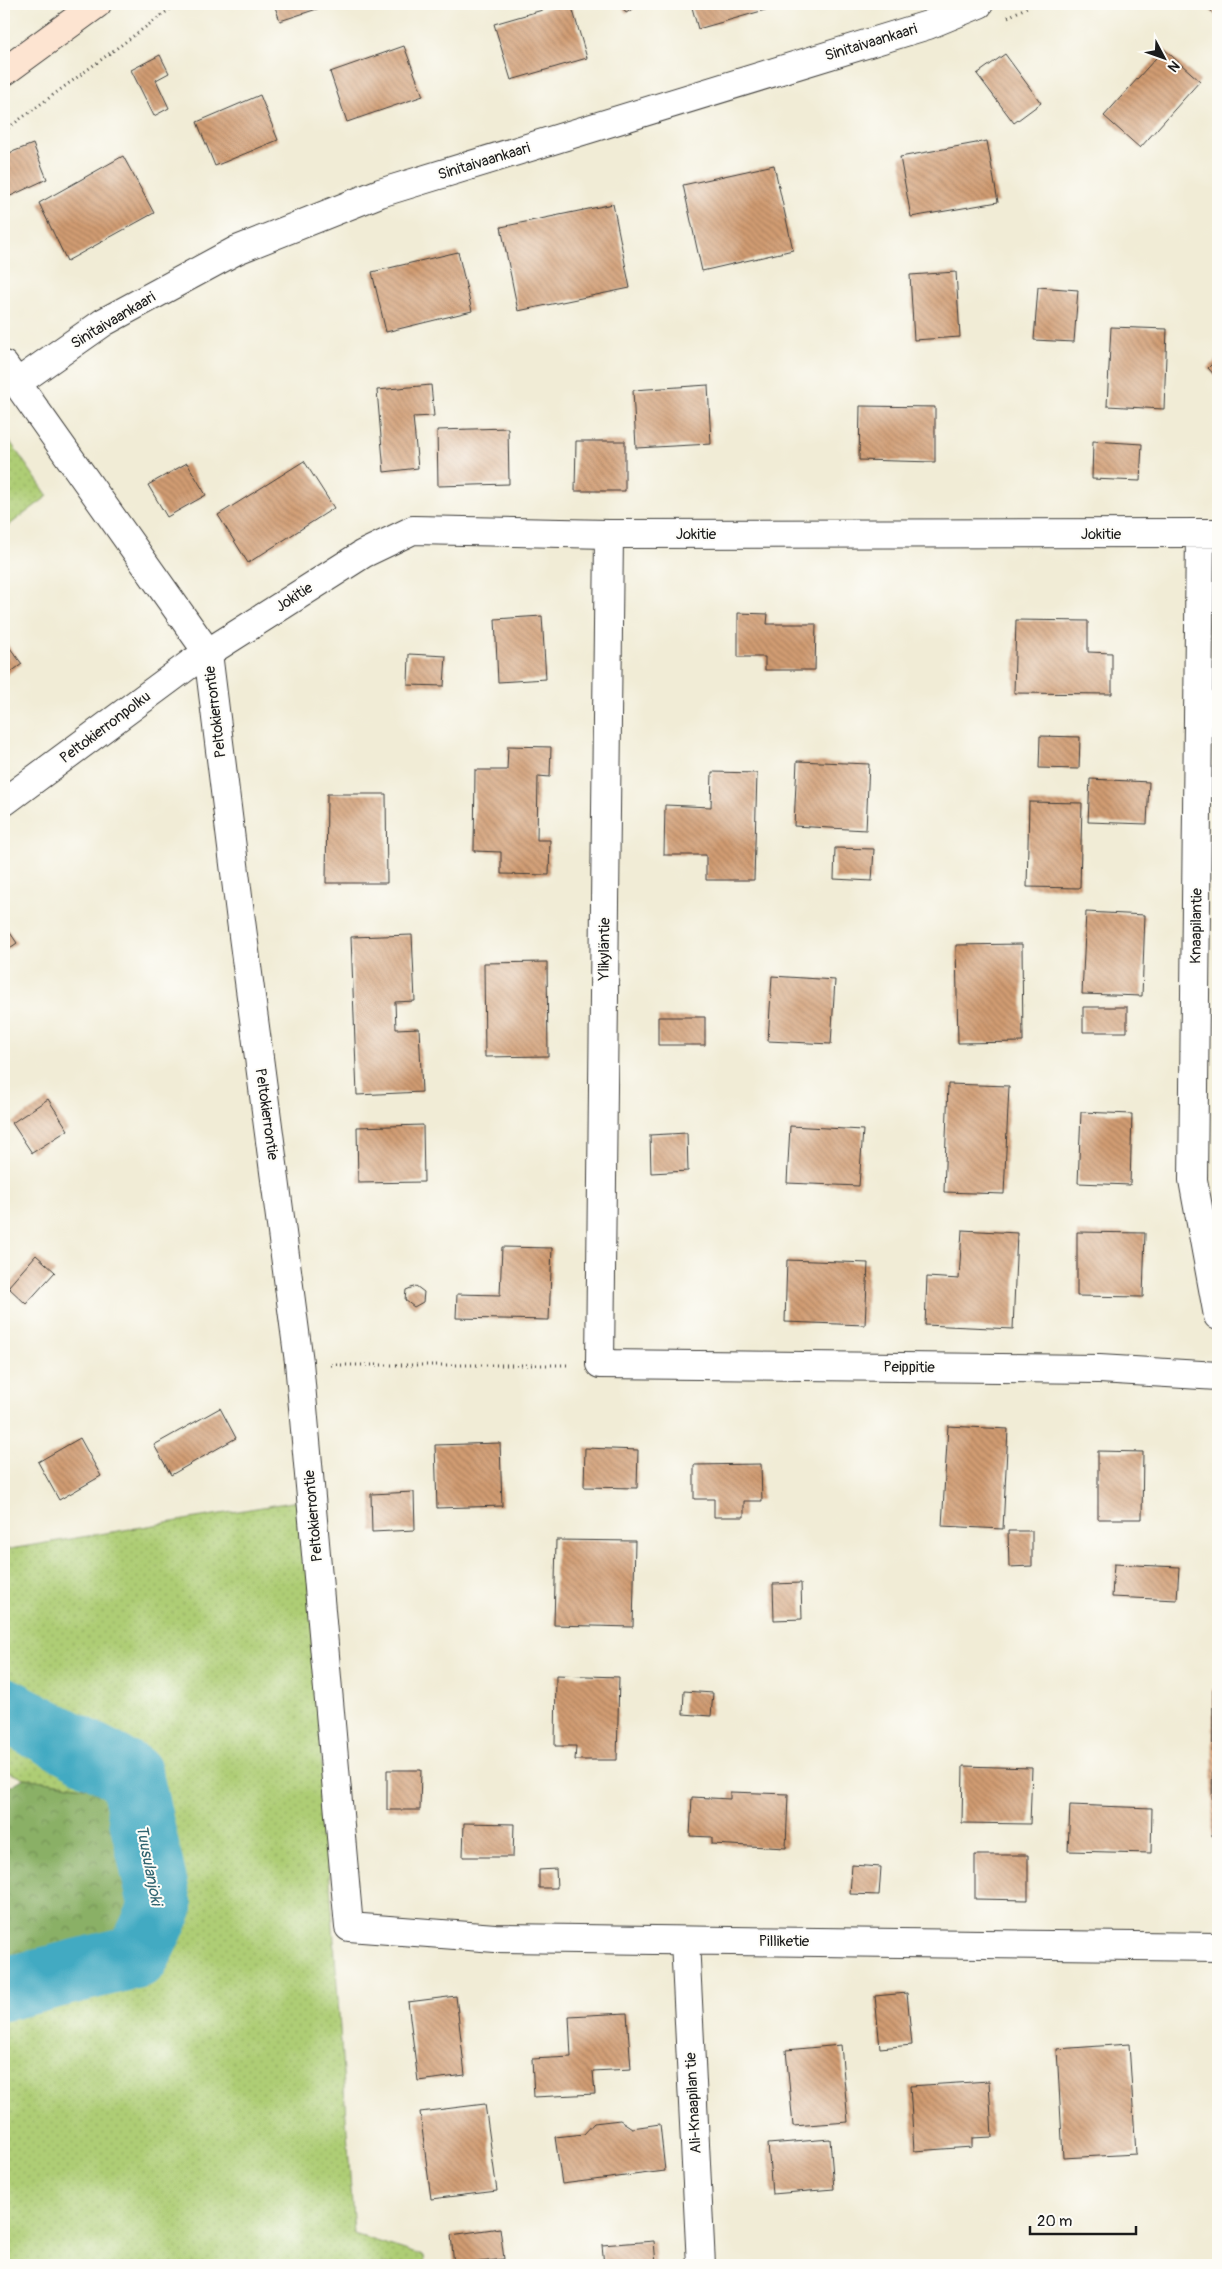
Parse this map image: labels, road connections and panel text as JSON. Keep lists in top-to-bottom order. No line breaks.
{"streets":{"street":["Sinitaivaankaari","Jokitie","Peltokierrontie","Peltokierronpolku","Knaapilantie","Ylikyläntie","Peippitie","Pilliketie","Ali-Knaapilan tie"]},"crossings":[["Sinitaivaankaari","Peltokierrontie"],["Jokitie","Peltokierrontie"],["Jokitie","Peltokierronpolku"],["Jokitie","Knaapilantie"],["Jokitie","Ylikyläntie"],["Peltokierrontie","Peltokierronpolku"],["Peltokierrontie","Pilliketie"],["Ylikyläntie","Peippitie"],["Pilliketie","Ali-Knaapilan tie"]],"water":["Tuusulanjoki"],"scale_bar":"20 m","north":"bottom right"}
